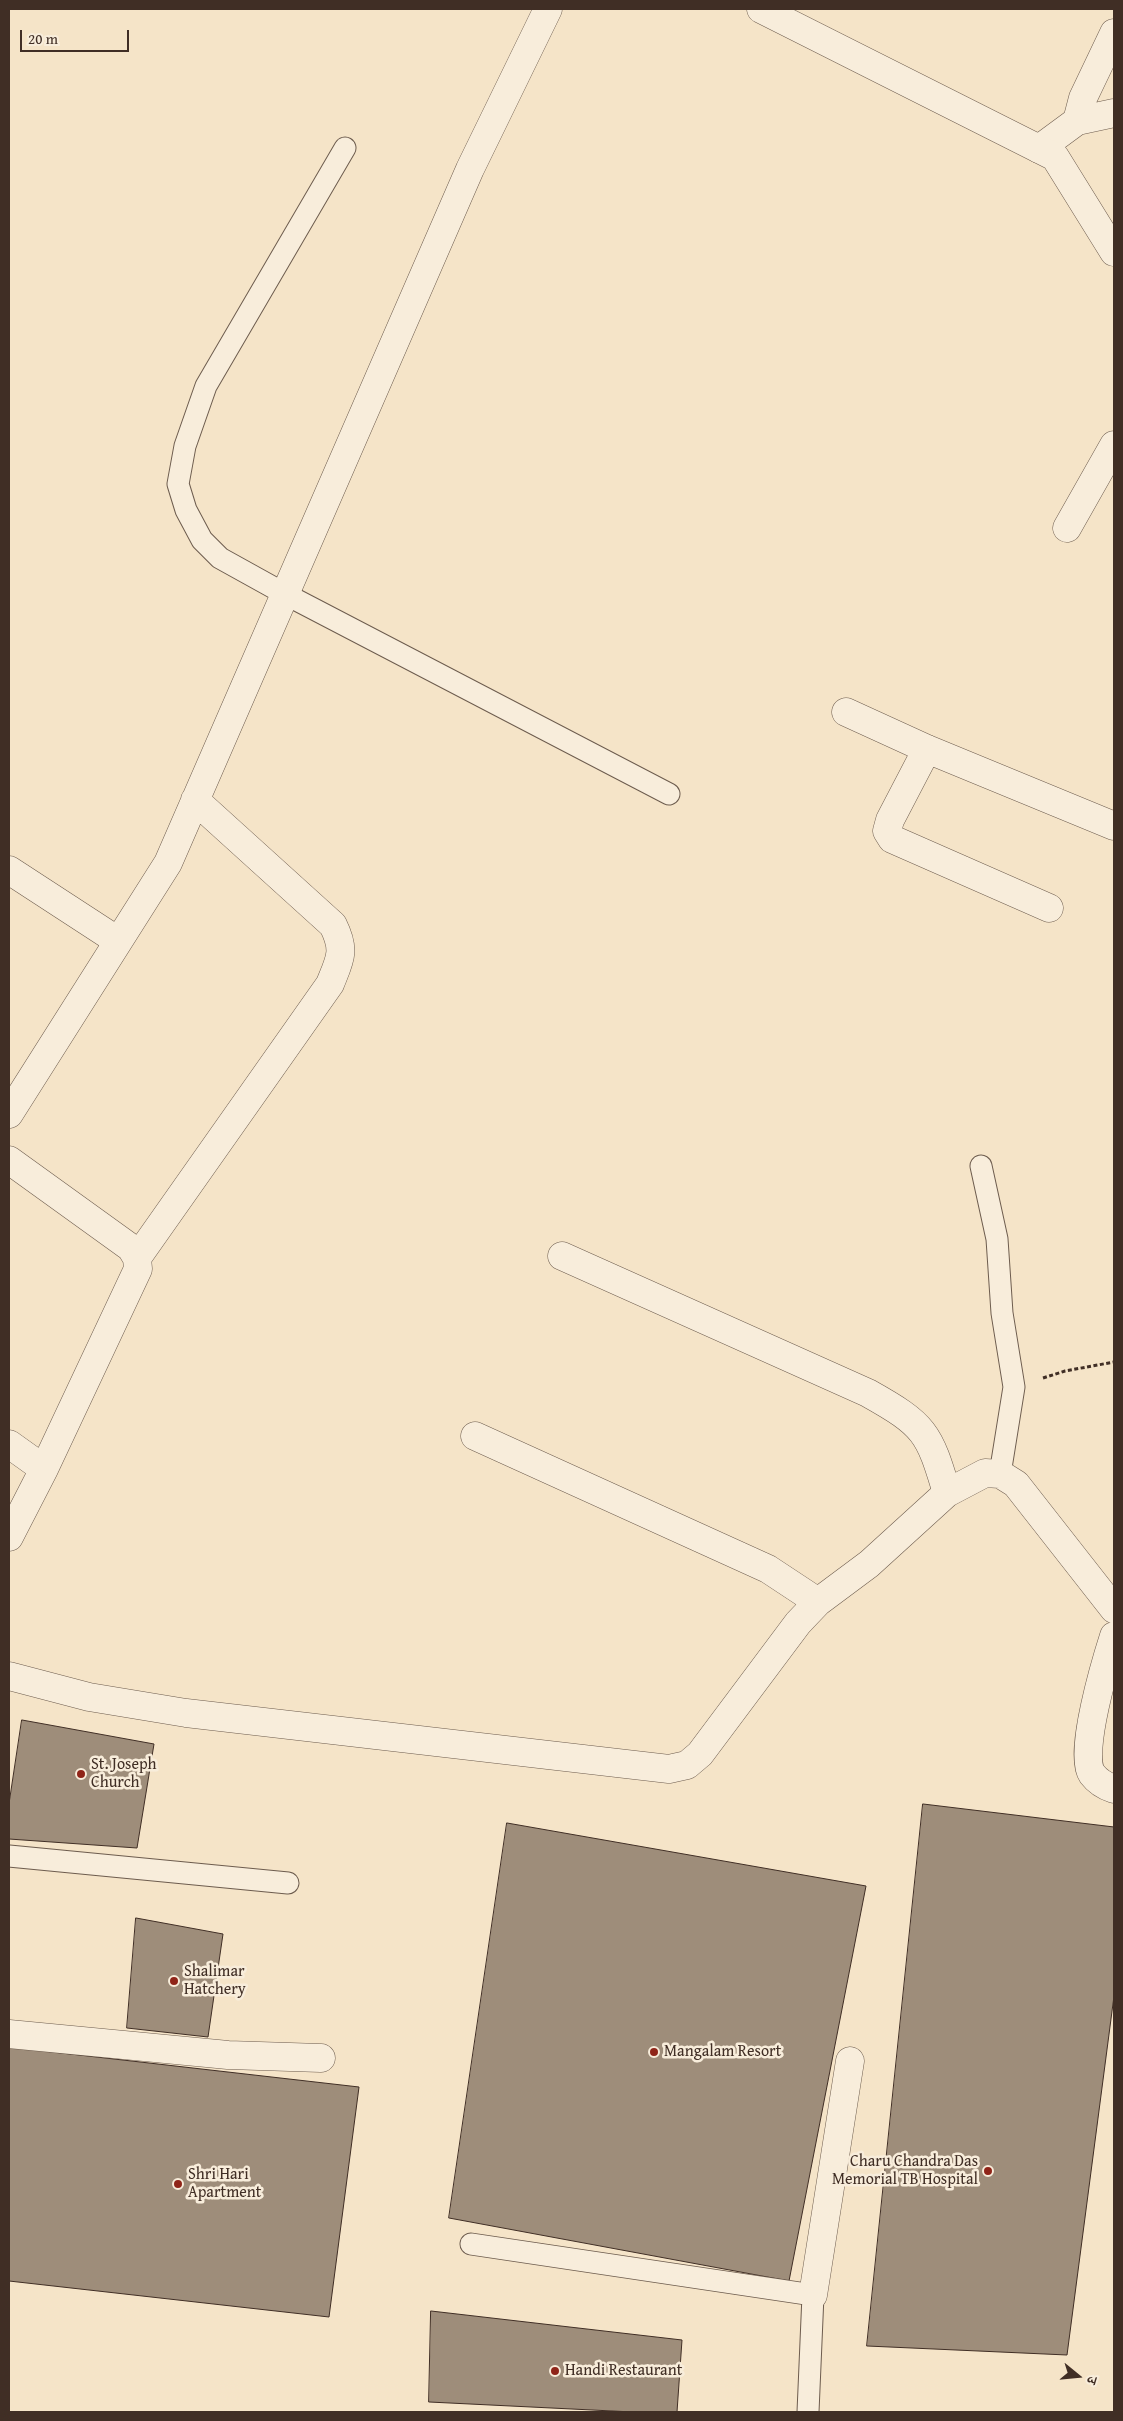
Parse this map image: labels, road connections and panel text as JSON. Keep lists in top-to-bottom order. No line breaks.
{"places":["St. Joseph Church","Shalimar Hatchery","Mangalam Resort","Charu Chandra Das Memorial TB Hospital","Shri Hari Apartment","Handi Restaurant"],"scale_bar":"20 m","north":"right"}
